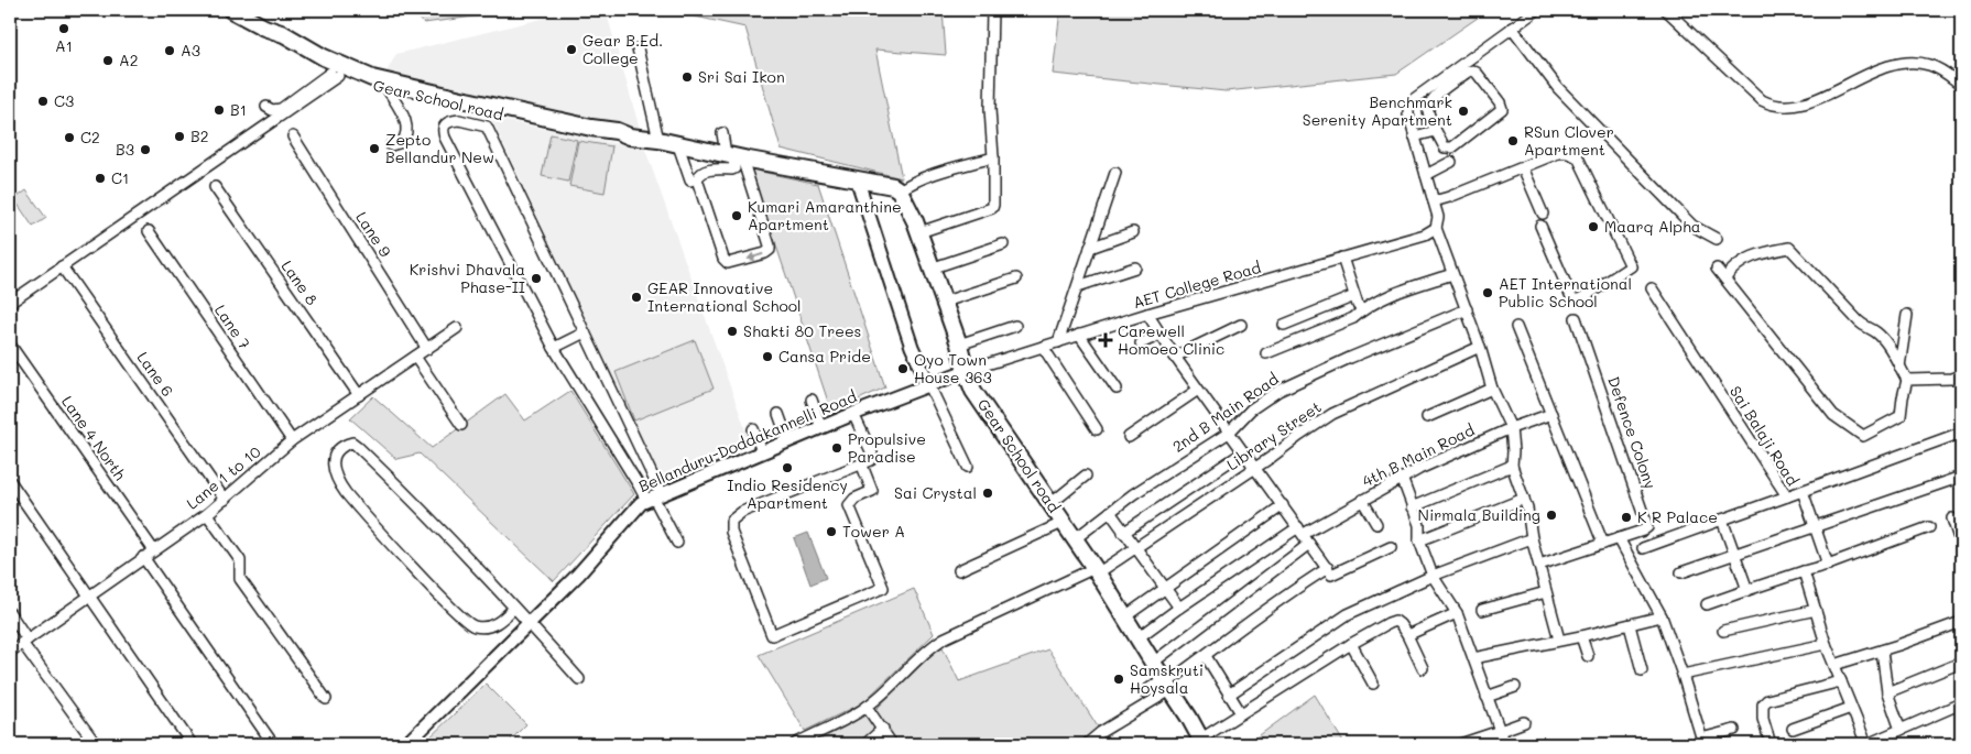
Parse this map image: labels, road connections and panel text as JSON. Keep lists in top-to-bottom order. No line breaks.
{"streets":{"main road":["Gear School road"],"street":["Lane 9","Lane 8","AET College Road","Lane 7","Lane 6","2nd B Main Road","Defence Colony","Library Street","Sai Balaji Road","Lane 4 North","Bellanduru-Doddakannelli Road","4th B Main Road","Lane 1 to 10"]},"crossings":[["Gear School road","AET College Road"],["Gear School road","2nd B Main Road"],["Gear School road","Library Street"],["Gear School road","Bellanduru-Doddakannelli Road"],["Gear School road","4th B Main Road"],["Lane 9","Lane 1 to 10"],["Lane 8","Lane 1 to 10"],["AET College Road","Bellanduru-Doddakannelli Road"],["Lane 7","Lane 1 to 10"],["Lane 6","Lane 1 to 10"],["Lane 4 North","Lane 1 to 10"]],"places":{"other":["A1","Gear B.Ed. College","A3","A2","Sri Sai Ikon","C3","B1","Benchmark Serenity Apartment","B2","C2","RSun Clover Apartment","Zepto Bellandur New","B3","C1","Kumari Amaranthine Apartment","Maarq Alpha","Krishvi Dhavala Phase-II","AET International Public School","GEAR Innovative International School","Shakti 80 Trees","Cansa Pride","Oyo Town House 363","Propulsive Paradise","Indio Residency Apartment","Sai Crystal","Nirmala Building","K R Palace","Tower A","Samskruti Hoysala"],"health":["Carewell Homoeo Clinic"]}}
